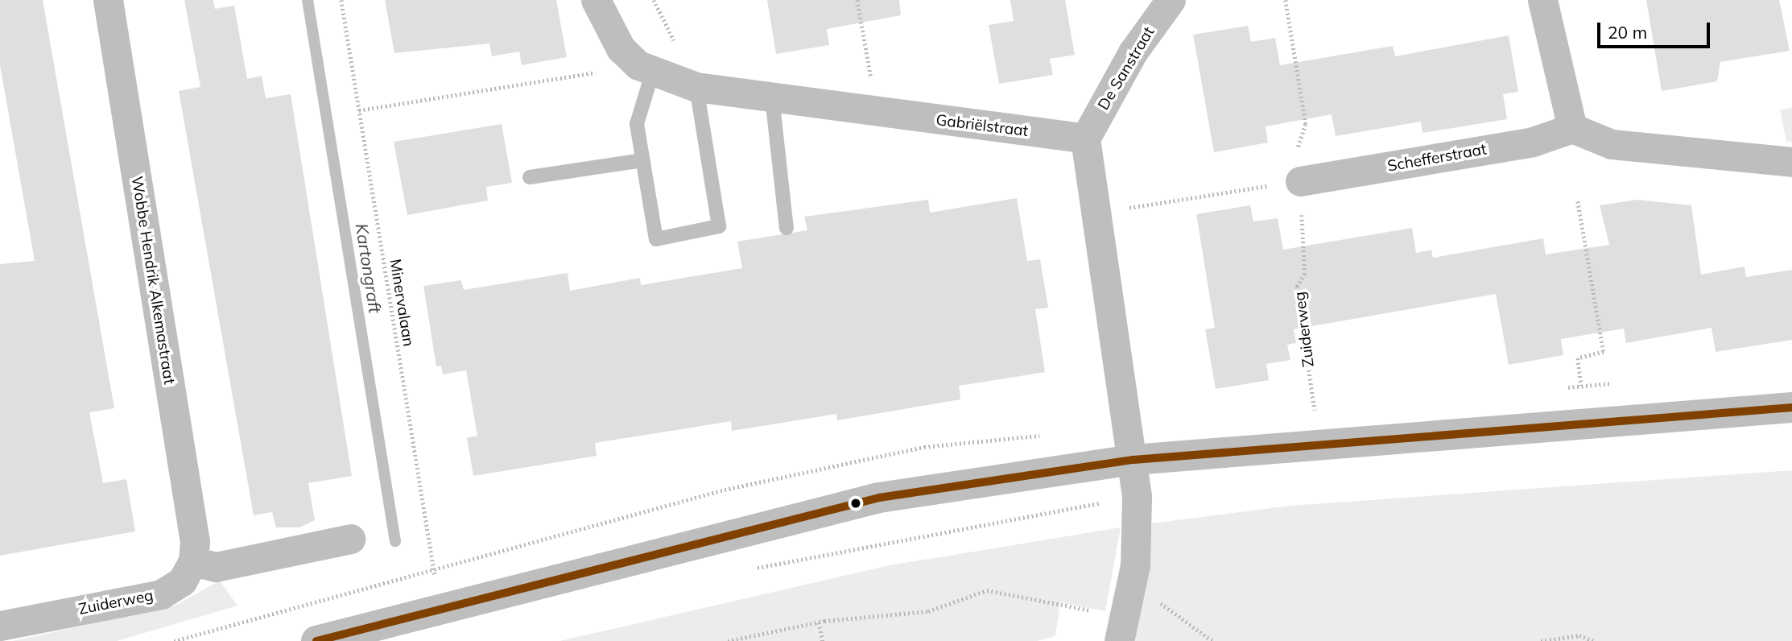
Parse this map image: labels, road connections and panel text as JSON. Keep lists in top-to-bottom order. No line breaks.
{"streets":{"street":["De Sanstraat","Gabriëlstraat","Schefferstraat","Wobbe Hendrik Alkemastraat","Zuiderweg"],"path":["Minervalaan"]},"crossings":[["De Sanstraat","Gabriëlstraat"],["Schefferstraat","Zuiderweg"],["Wobbe Hendrik Alkemastraat","Zuiderweg"]],"water":["Kartongraft"],"scale_bar":"20 m"}
